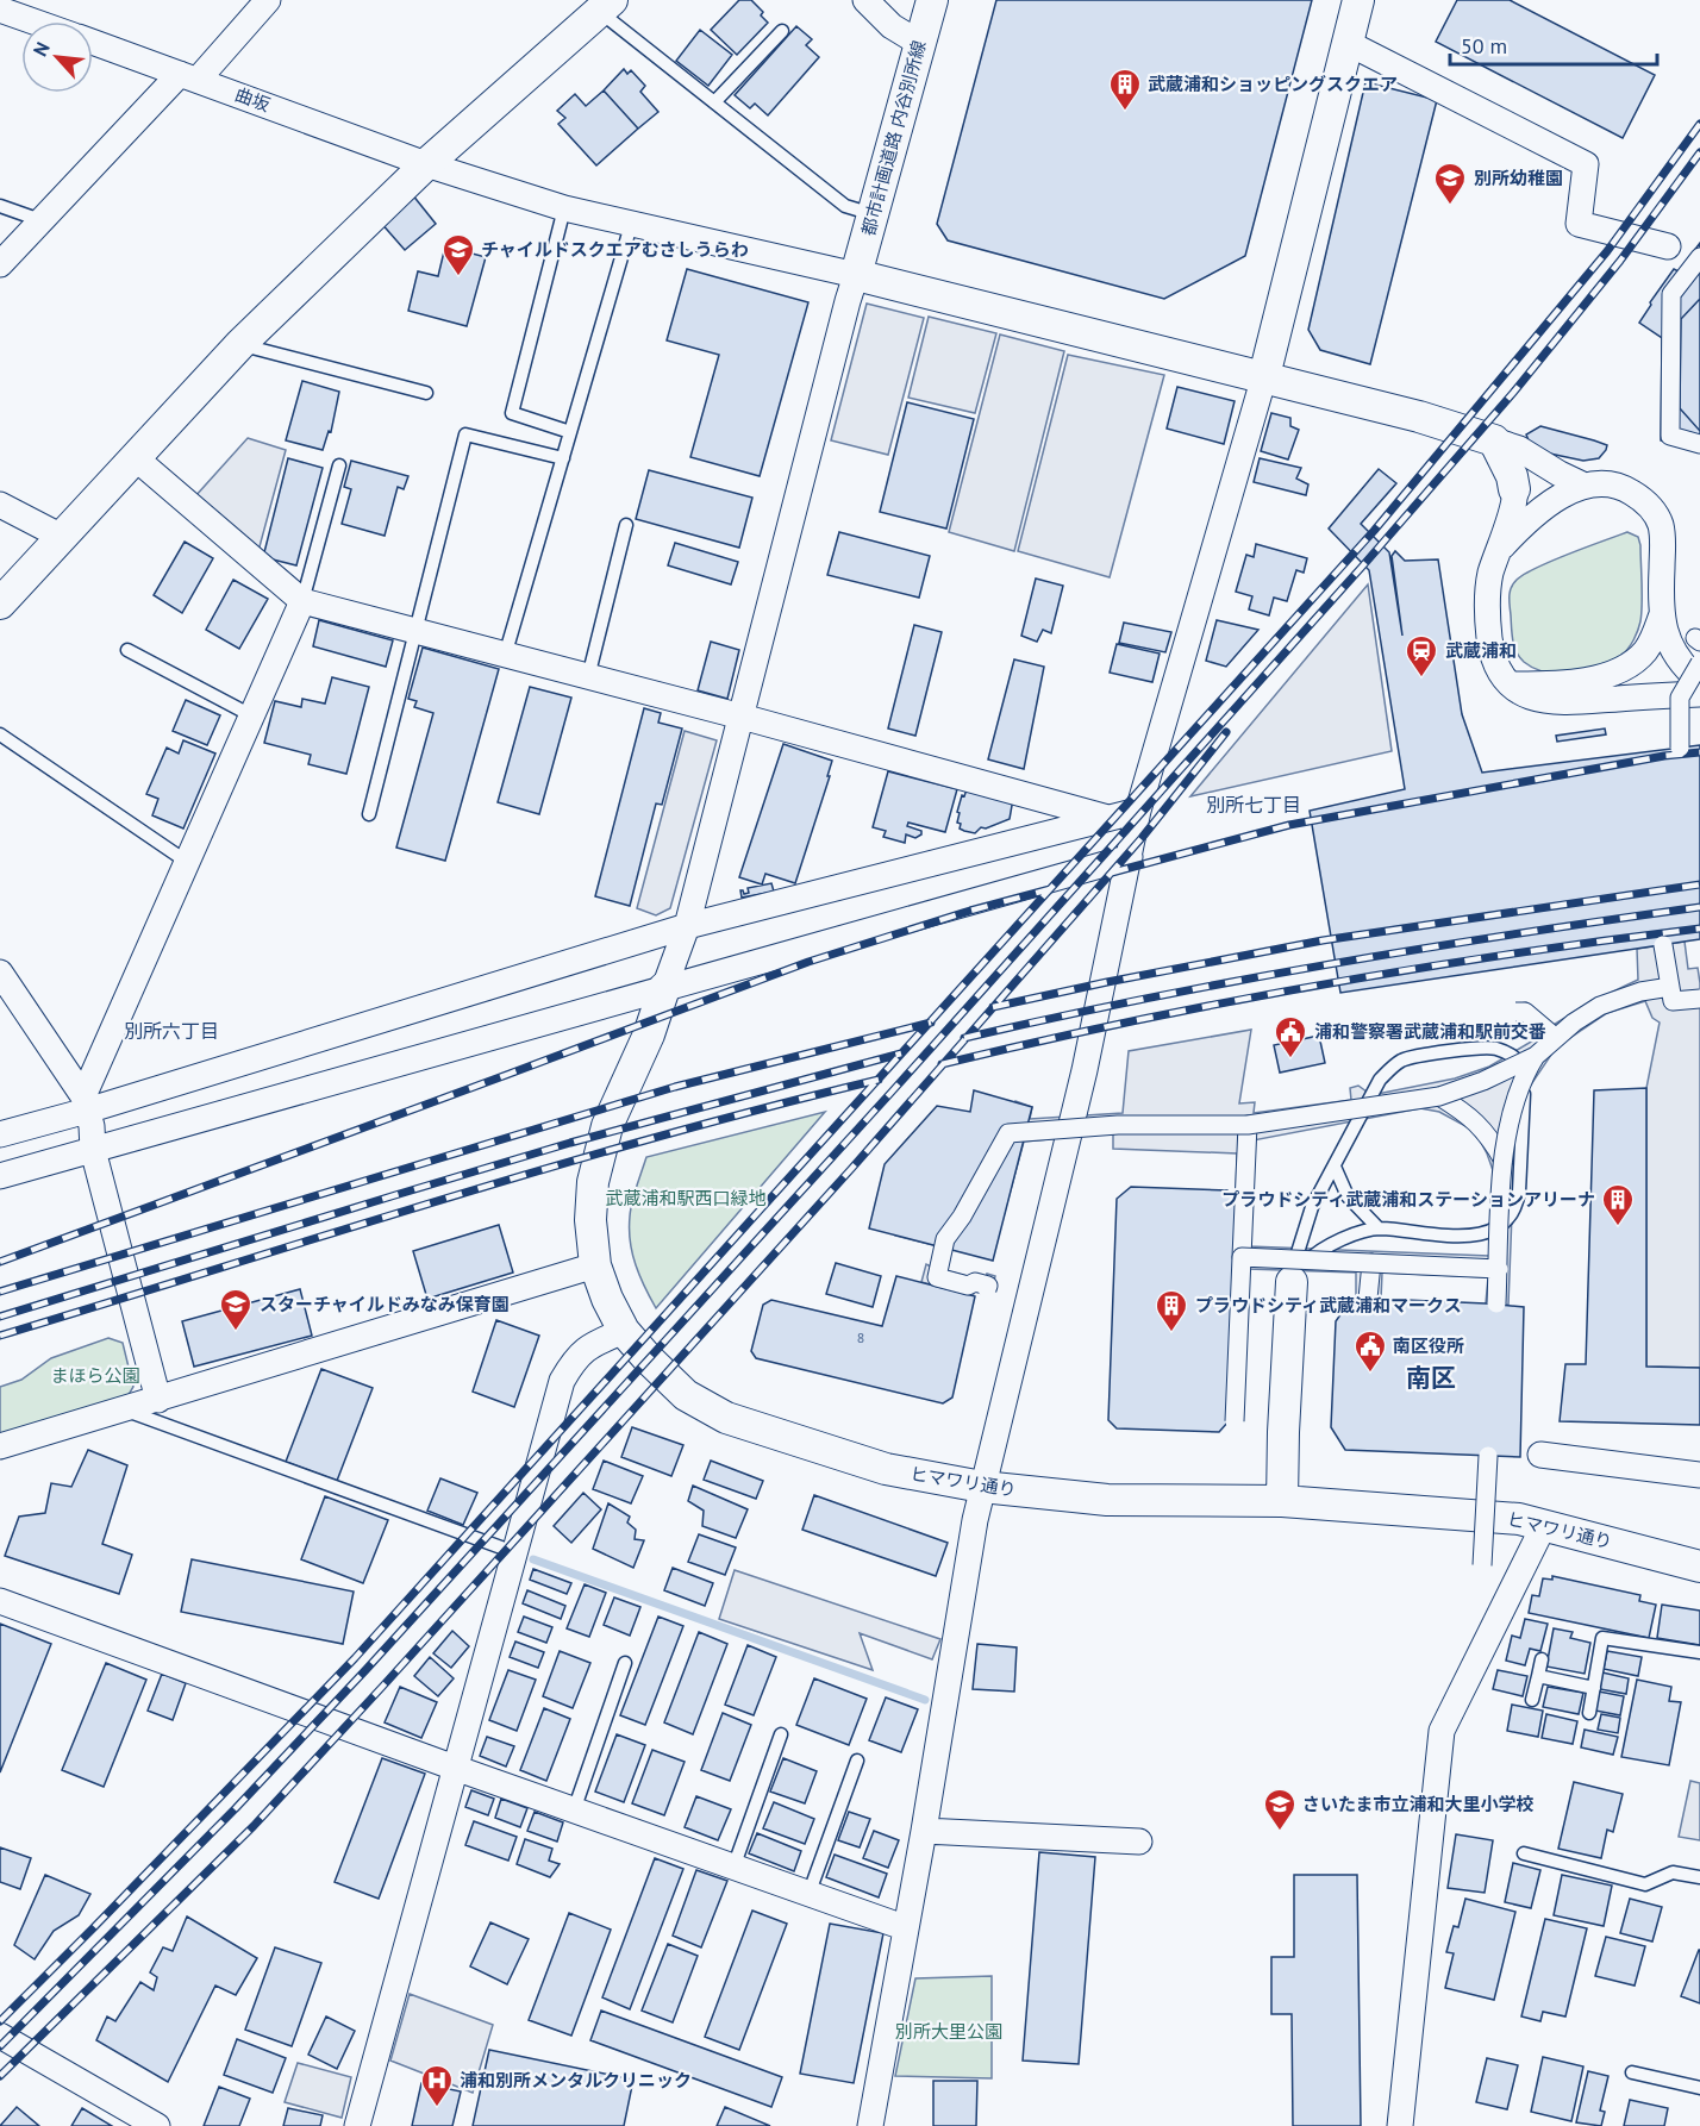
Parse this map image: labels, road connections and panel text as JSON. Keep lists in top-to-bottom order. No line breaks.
{"streets":{"street":["曲坂","都市計画道路 内谷別所線","ヒマワリ通り"]},"crossings":[["曲坂","都市計画道路 内谷別所線"]],"districts":["別所七丁目","別所六丁目","南区"],"parks":["武蔵浦和駅西口緑地","まほら公園","別所大里公園"],"places":{"building":["武蔵浦和ショッピングスクエア","プラウドシティ武蔵浦和ステーションアリーナ","プラウドシティ武蔵浦和マークス"],"school or university":["別所幼稚園","チャイルドスクエアむさしうらわ","スターチャイルドみなみ保育園","さいたま市立浦和大里小学校"],"station":["武蔵浦和"],"public building":["浦和警察署武蔵浦和駅前交番","南区役所"],"hospital":["浦和別所メンタルクリニック"]},"house_numbers":["8"],"scale_bar":"50 m","north":"top left"}
